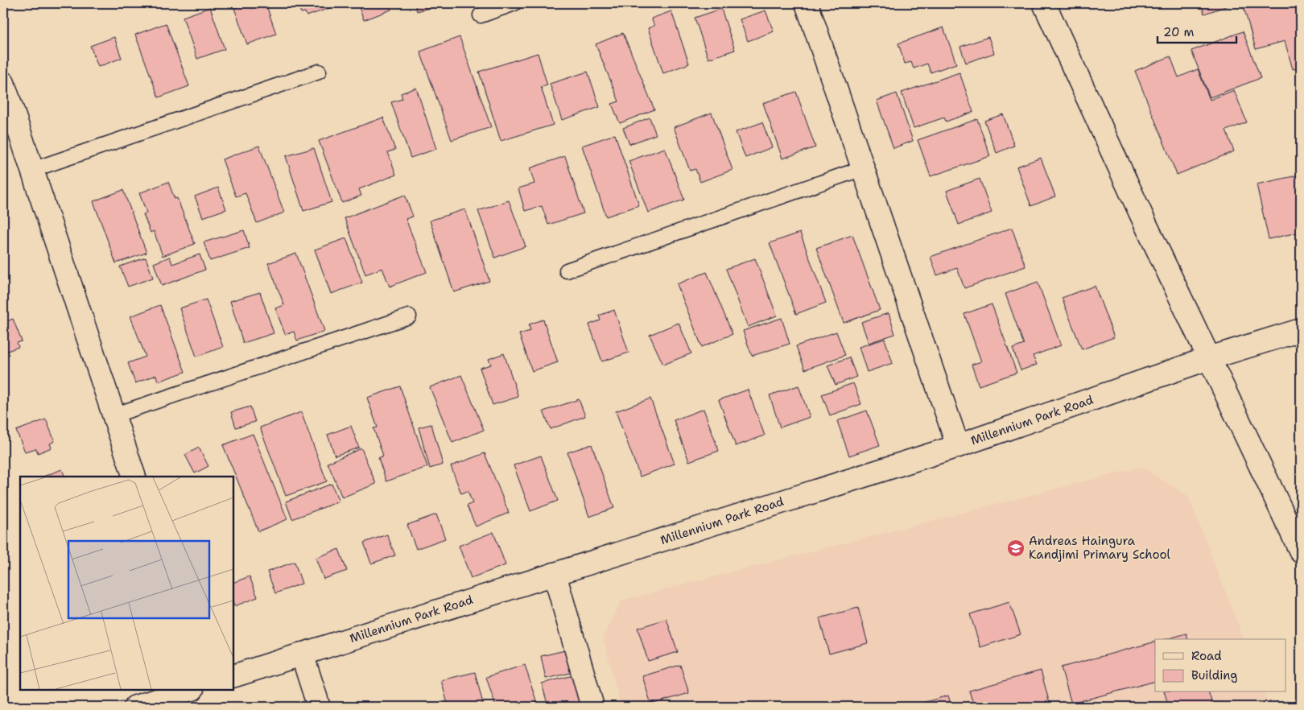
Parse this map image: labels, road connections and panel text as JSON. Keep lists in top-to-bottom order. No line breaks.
{"streets":{"street":["Millennium Park Road"]},"places":{"school or university":["Andreas Haingura Kandjimi Primary School"]},"legend":["Road","Building"],"scale_bar":"20 m"}
